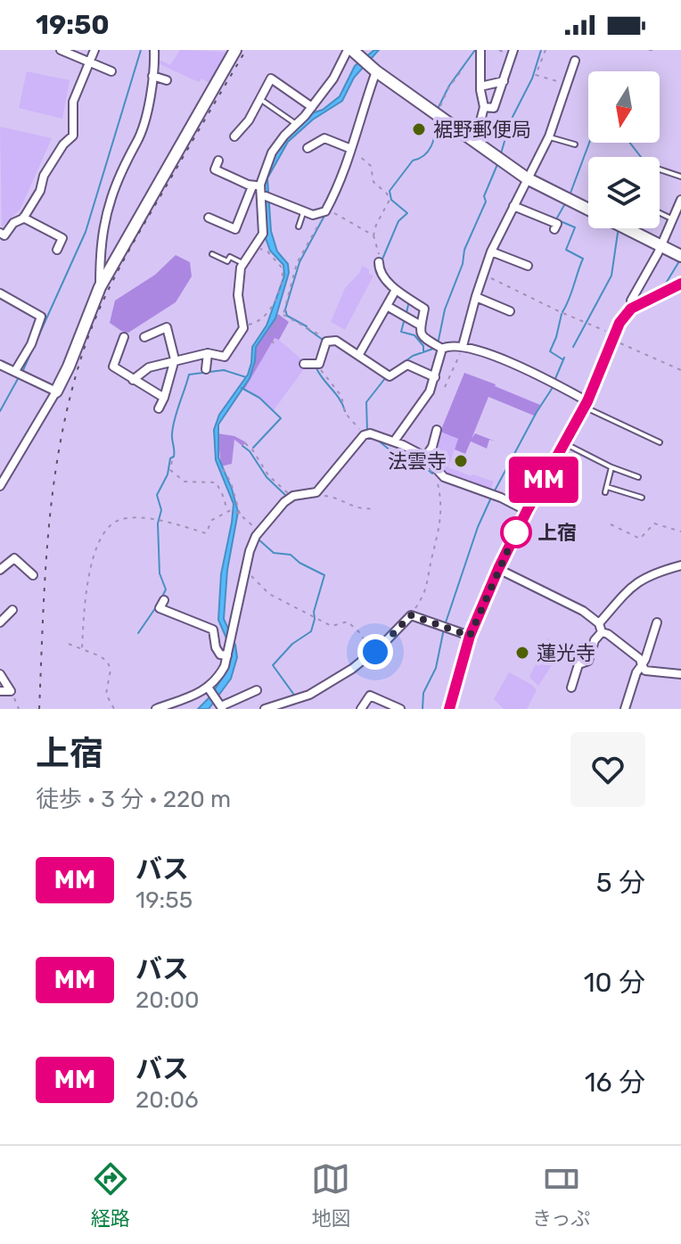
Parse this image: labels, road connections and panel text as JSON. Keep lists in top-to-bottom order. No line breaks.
{"places":["裾野郵便局","法雲寺","上宿","蓮光寺"],"lines":["bus line MM"],"north":"bottom","page":{"status":"19:50","on_map":"MM","heading":["上宿","徒歩 · 3 分 · 220 m"],"list":[{"mark":"MM","name":"バス","note":"19:55","value":"5 分"},{"mark":"MM","name":"バス","note":"20:00","value":"10 分"},{"mark":"MM","name":"バス","note":"20:06","value":"16 分"}],"tabs":["経路","地図","きっぷ"]}}
